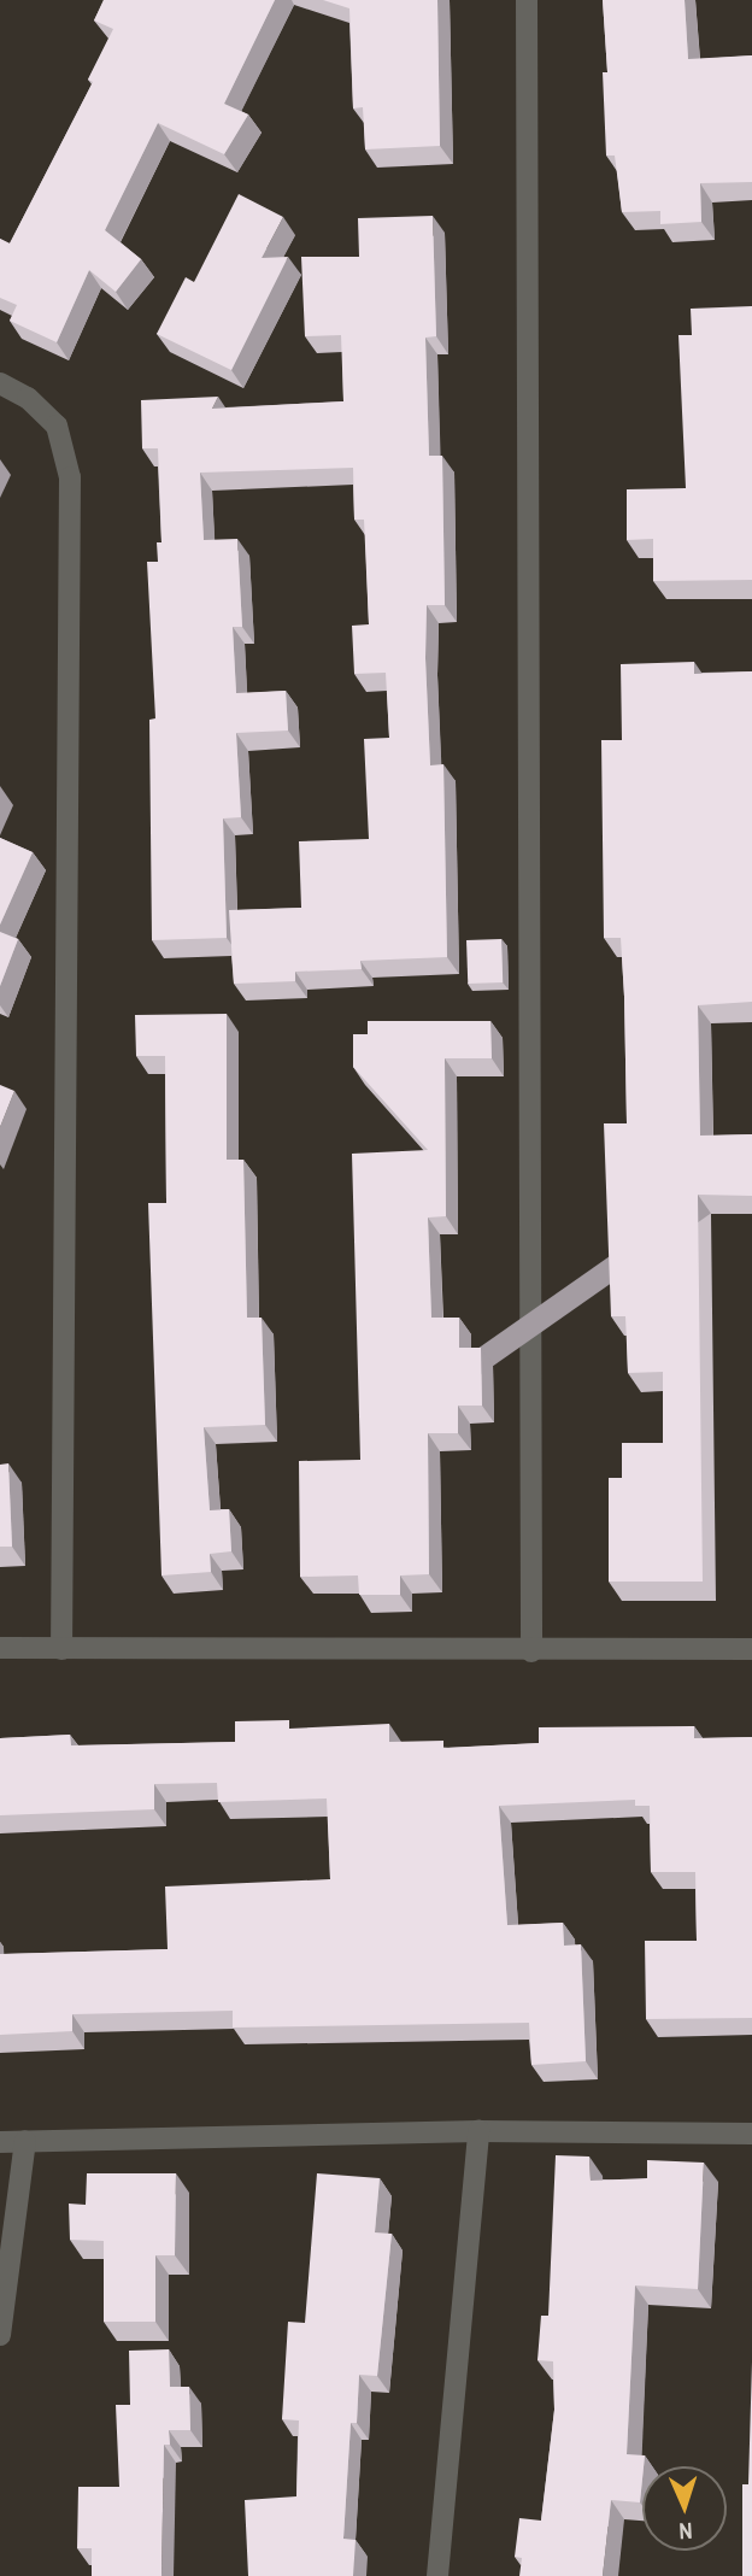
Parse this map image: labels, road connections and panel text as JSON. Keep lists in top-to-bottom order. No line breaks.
{"north":"bottom"}
